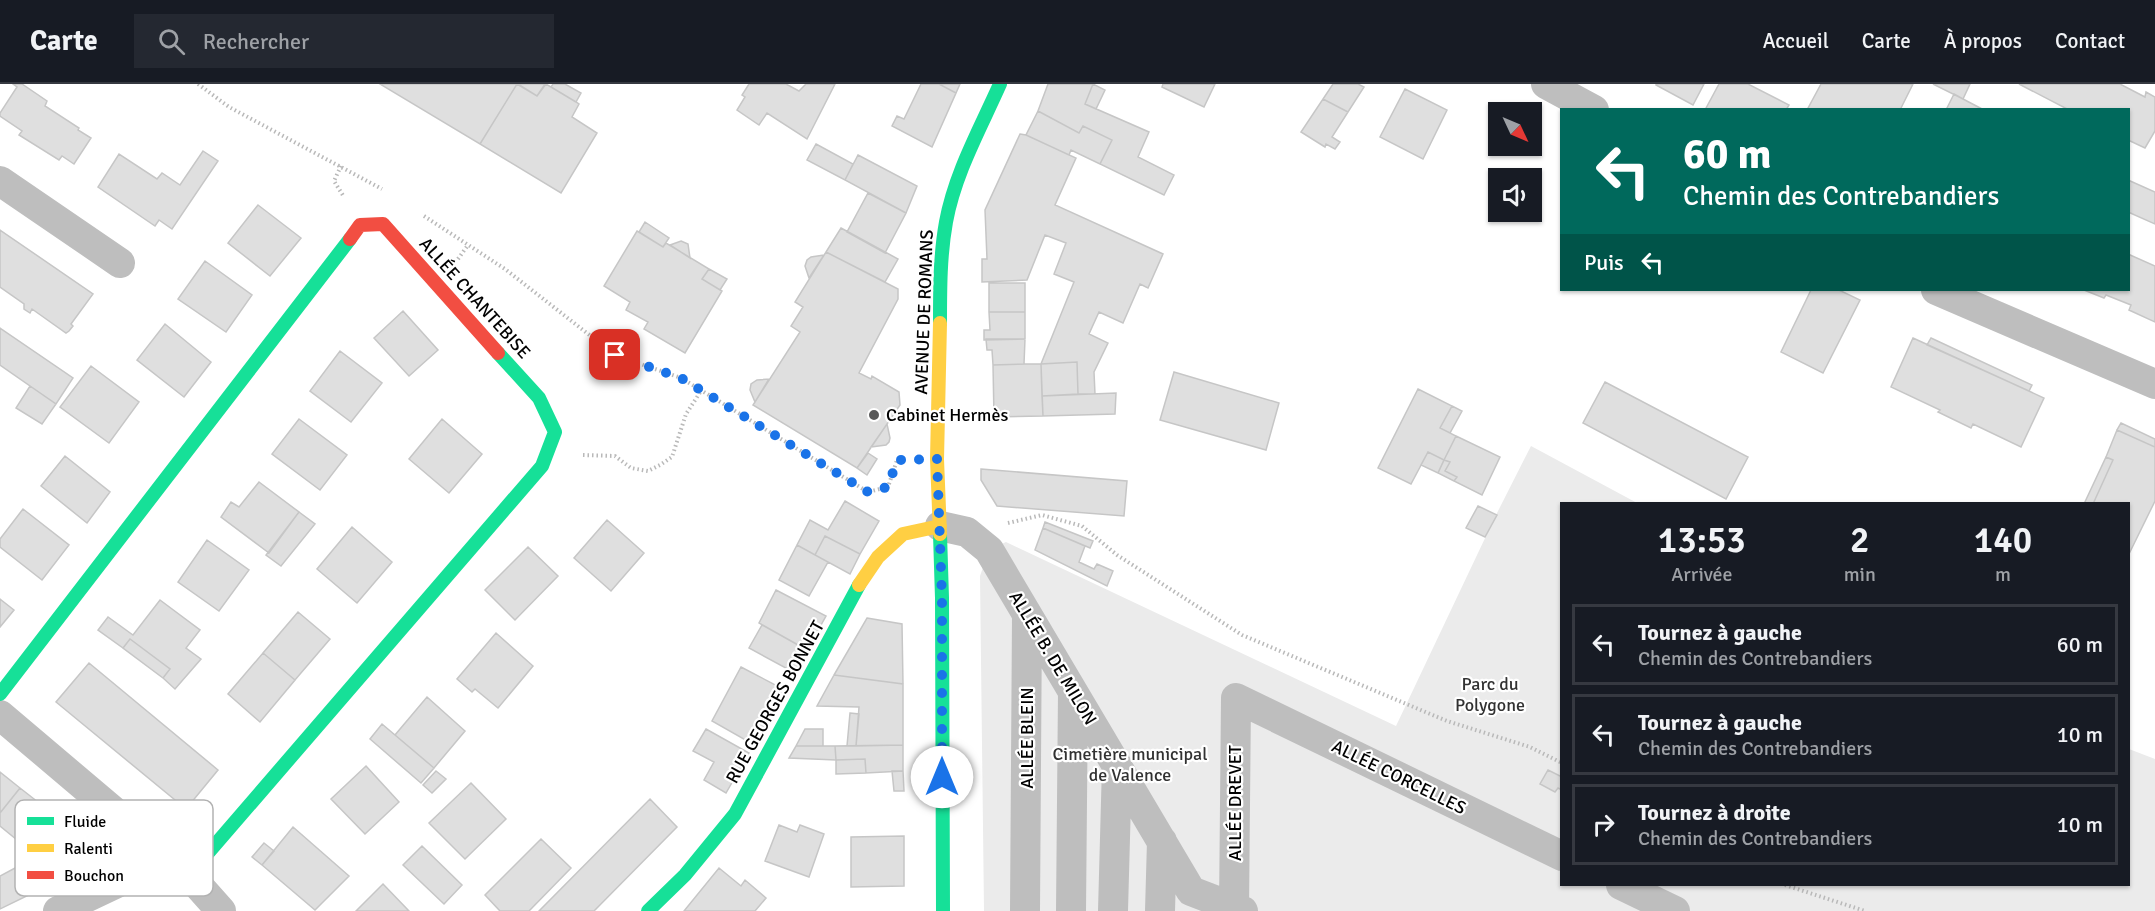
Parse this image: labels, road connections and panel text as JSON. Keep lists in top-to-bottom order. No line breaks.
{"streets":{"street":["ALLÉE CHANTEBISE","AVENUE DE ROMANS","ALLÉE B. DE MILON","RUE GEORGES BONNET","ALLÉE BLEIN","ALLÉE CORCELLES","ALLÉE DREVET"]},"crossings":[["AVENUE DE ROMANS","ALLÉE B. DE MILON"],["AVENUE DE ROMANS","RUE GEORGES BONNET"],["ALLÉE B. DE MILON","RUE GEORGES BONNET"],["ALLÉE B. DE MILON","ALLÉE BLEIN"],["ALLÉE B. DE MILON","ALLÉE DREVET"],["ALLÉE CORCELLES","ALLÉE DREVET"]],"parks":["Parc du Polygone","Cimetière municipal de Valence"],"places":["Cabinet Hermès"],"legend":["Fluide","Ralenti","Bouchon"],"north":"bottom right","page":{"header":"Carte","search":"Rechercher","nav":["Accueil","Carte","À propos","Contact"],"turn":["60 m","Chemin des Contrebandiers"],"then":"Puis","eta":["13:53","Arrivée","2","min","140","m"],"list":[{"name":"Tournez à gauche","note":"Chemin des Contrebandiers","value":"60 m"},{"name":"Tournez à gauche","note":"Chemin des Contrebandiers","value":"10 m"},{"name":"Tournez à droite","note":"Chemin des Contrebandiers","value":"10 m"}]}}
